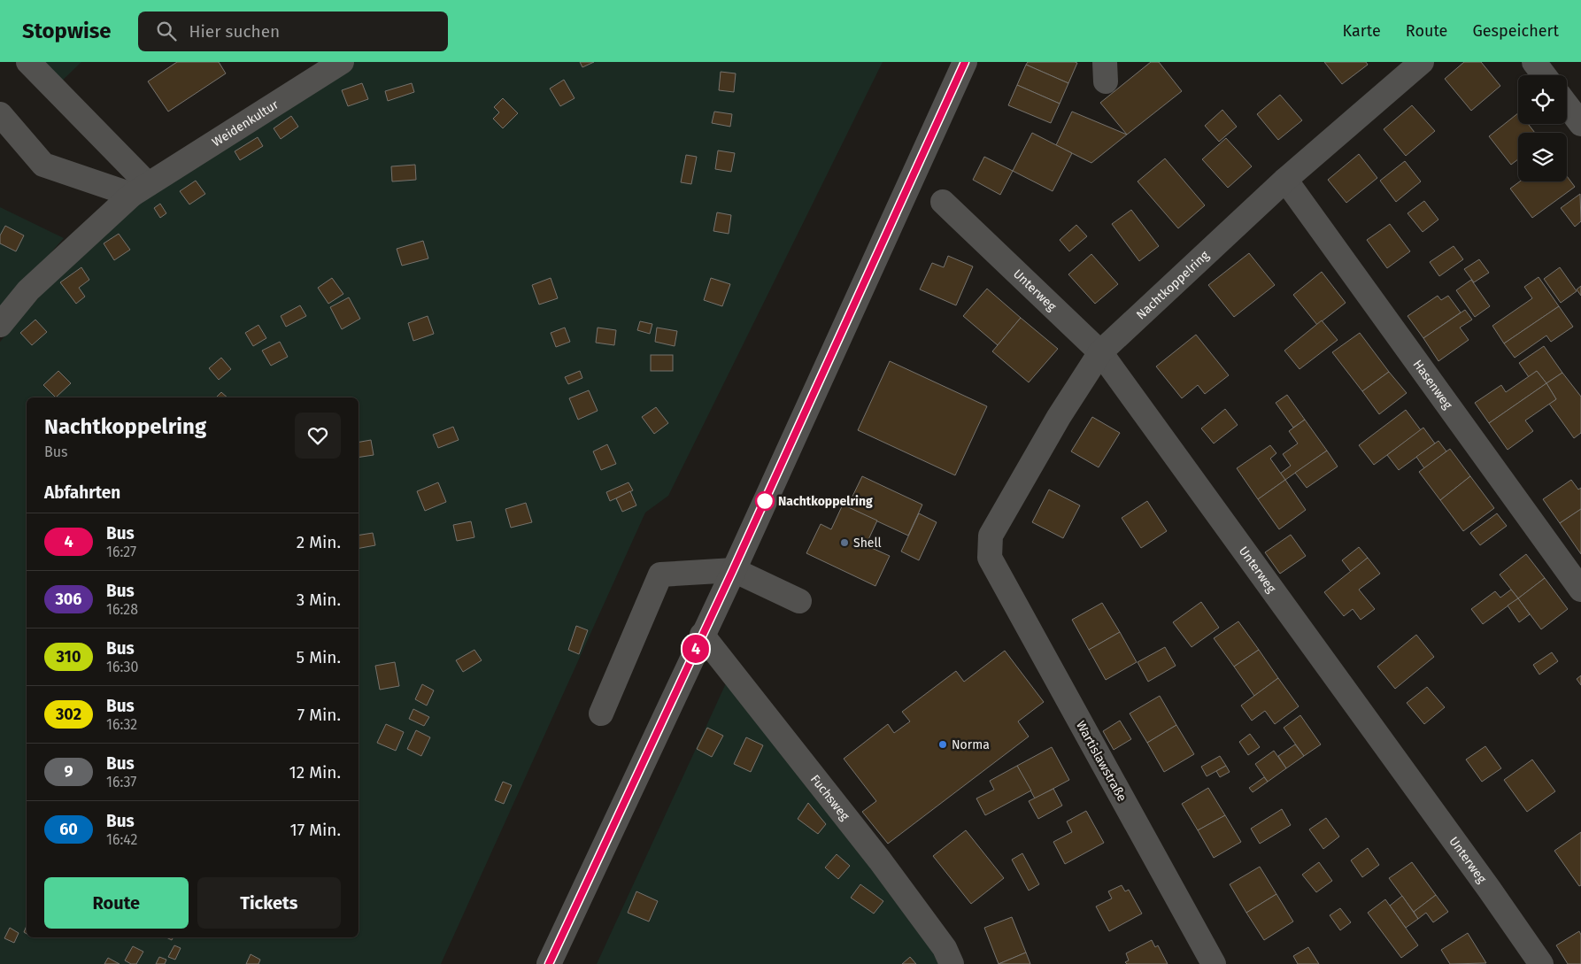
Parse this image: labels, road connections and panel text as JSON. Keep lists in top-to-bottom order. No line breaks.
{"streets":{"street":["Weidenkultur","Nachtkoppelring","Unterweg","Hasenweg","Wartislawstraße","Fuchsweg"]},"crossings":[["Nachtkoppelring","Unterweg"],["Nachtkoppelring","Hasenweg"],["Nachtkoppelring","Wartislawstraße"]],"places":["Nachtkoppelring","Shell","Norma"],"lines":["bus line 4"],"page":{"header":"Stopwise","search":"Hier suchen","nav":["Karte","Route","Gespeichert"],"on_map":"4","heading":[["Nachtkoppelring","Bus"],"Abfahrten"],"list":[{"mark":"4","name":"Bus","note":"16:27","value":"2 Min."},{"mark":"306","name":"Bus","note":"16:28","value":"3 Min."},{"mark":"310","name":"Bus","note":"16:30","value":"5 Min."},{"mark":"302","name":"Bus","note":"16:32","value":"7 Min."},{"mark":"9","name":"Bus","note":"16:37","value":"12 Min."},{"mark":"60","name":"Bus","note":"16:42","value":"17 Min."}],"buttons":["Route","Tickets"]}}
